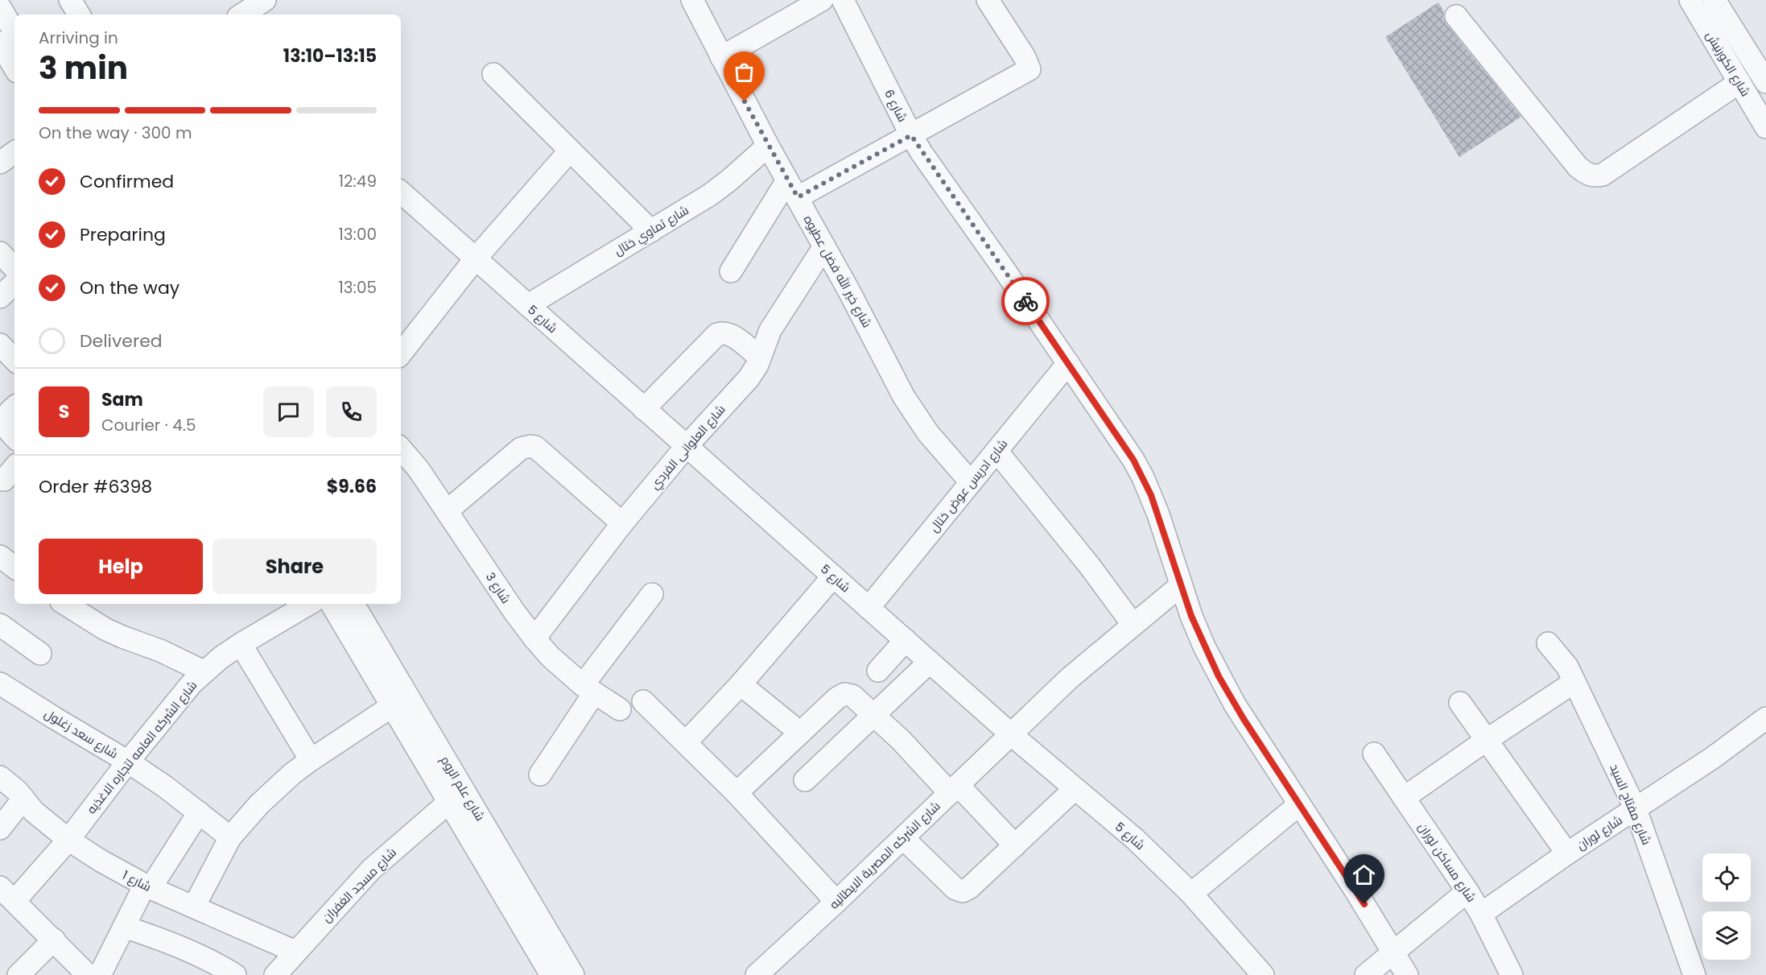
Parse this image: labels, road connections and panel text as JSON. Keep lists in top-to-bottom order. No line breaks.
{"streets":{"street":["شارع الكورنيش","شارع 6","شارع تماوي ختال","شارع خير الله فضل عطيوه","شارع 5","شارع العلوانى الفردي","شارع ادريس عوض ختال","شارع 3","شارع سعد زغلول","شارع الشركه العامه لتجاره الاغذيه","شارع علم الروم","شارع مفتاح السيد","شارع لوران","شارع الشركه المصرية الايطاليه","شارع مساكن لوران","شارع 1","شارع مسجد الغفران"]},"crossings":[["شارع 6","شارع ادريس عوض ختال"],["شارع 6","شارع الشركه المصرية الايطاليه"],["شارع تماوي ختال","شارع خير الله فضل عطيوه"],["شارع تماوي ختال","شارع 5"],["شارع خير الله فضل عطيوه","شارع العلوانى الفردي"],["شارع خير الله فضل عطيوه","شارع ادريس عوض ختال"],["شارع 5","شارع العلوانى الفردي"],["شارع 5","شارع ادريس عوض ختال"],["شارع 5","شارع الشركه المصرية الايطاليه"],["شارع العلوانى الفردي","شارع 3"],["شارع سعد زغلول","شارع الشركه العامه لتجاره الاغذيه"],["شارع الشركه العامه لتجاره الاغذيه","شارع 1"],["شارع علم الروم","شارع مسجد الغفران"],["شارع مفتاح السيد","شارع لوران"],["شارع لوران","شارع مساكن لوران"],["شارع 1","شارع مسجد الغفران"]],"page":{"heading":["3 min","Arriving in","13:10–13:15"],"panel":["Sam","Courier · 4.5","Order #6398","$9.66"],"bar":"On the way · 300 m","list":[["Confirmed","12:49"],["Preparing","13:00"],["On the way","13:05"],"Delivered"],"round":"S","buttons":["Help","Share"]}}
